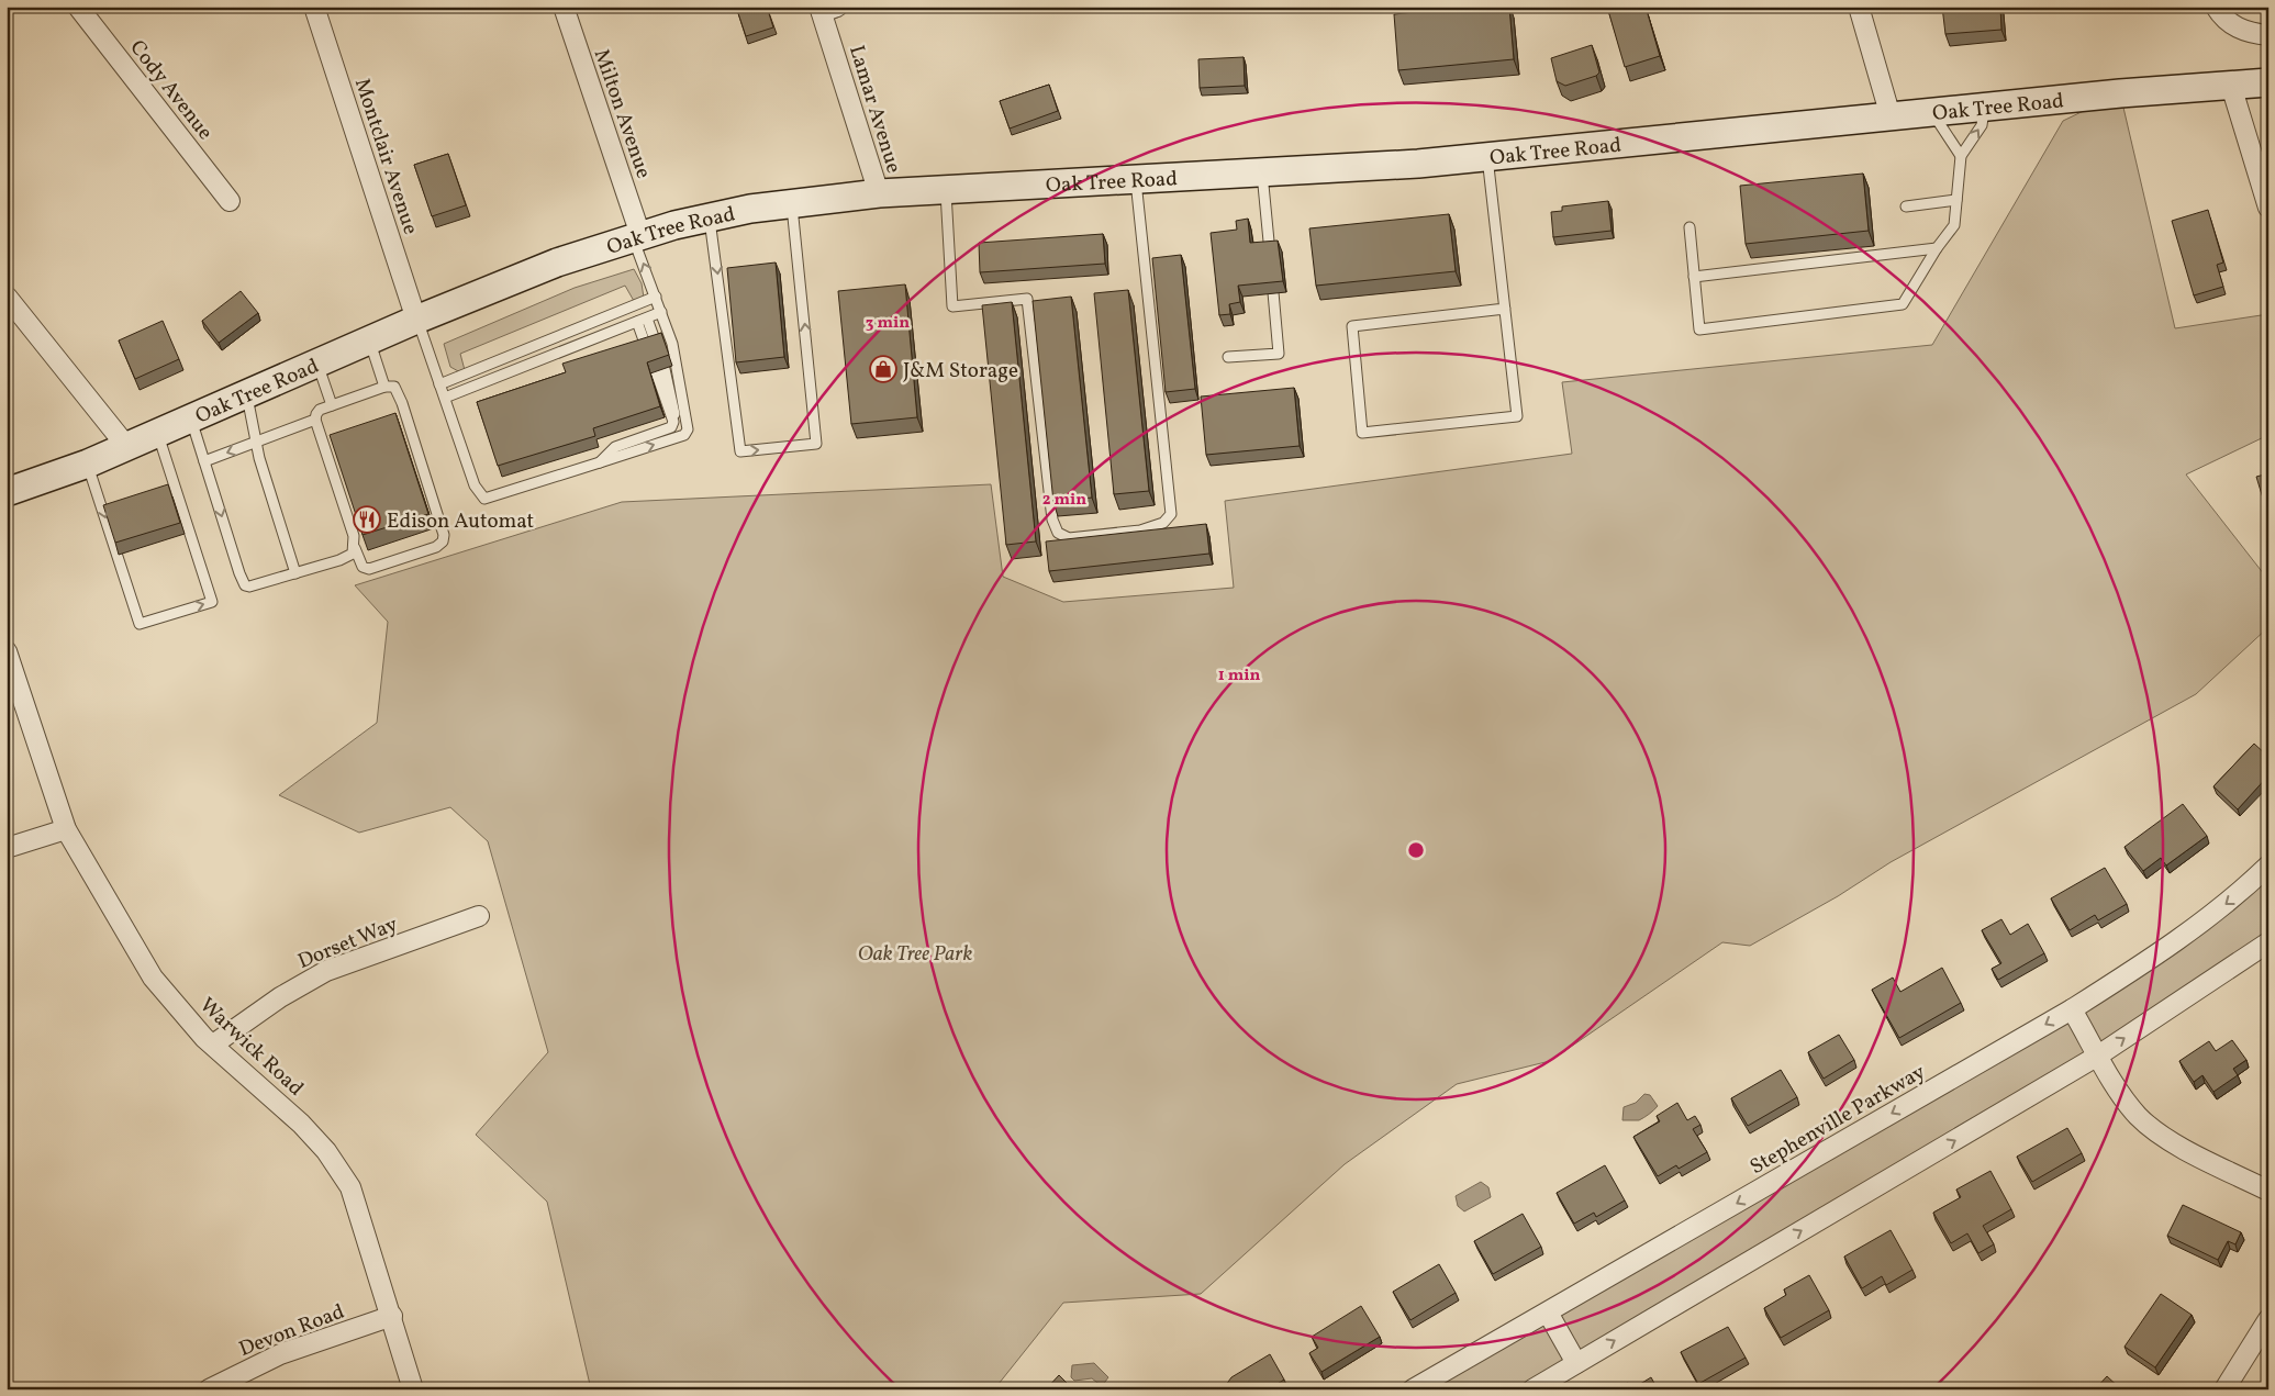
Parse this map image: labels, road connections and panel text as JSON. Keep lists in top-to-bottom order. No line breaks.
{"streets":{"main road":["Oak Tree Road"],"street":["Cody Avenue","Lamar Avenue","Milton Avenue","Montclair Avenue","Dorset Way","Warwick Road","Stephenville Parkway","Devon Road"]},"crossings":[["Oak Tree Road","Lamar Avenue"],["Oak Tree Road","Milton Avenue"],["Oak Tree Road","Montclair Avenue"],["Dorset Way","Warwick Road"],["Warwick Road","Devon Road"]],"parks":["Oak Tree Park"],"places":{"shop":["J&M Storage"],"restaurant":["Edison Automat"]},"rings":["3 min","2 min","1 min"]}
